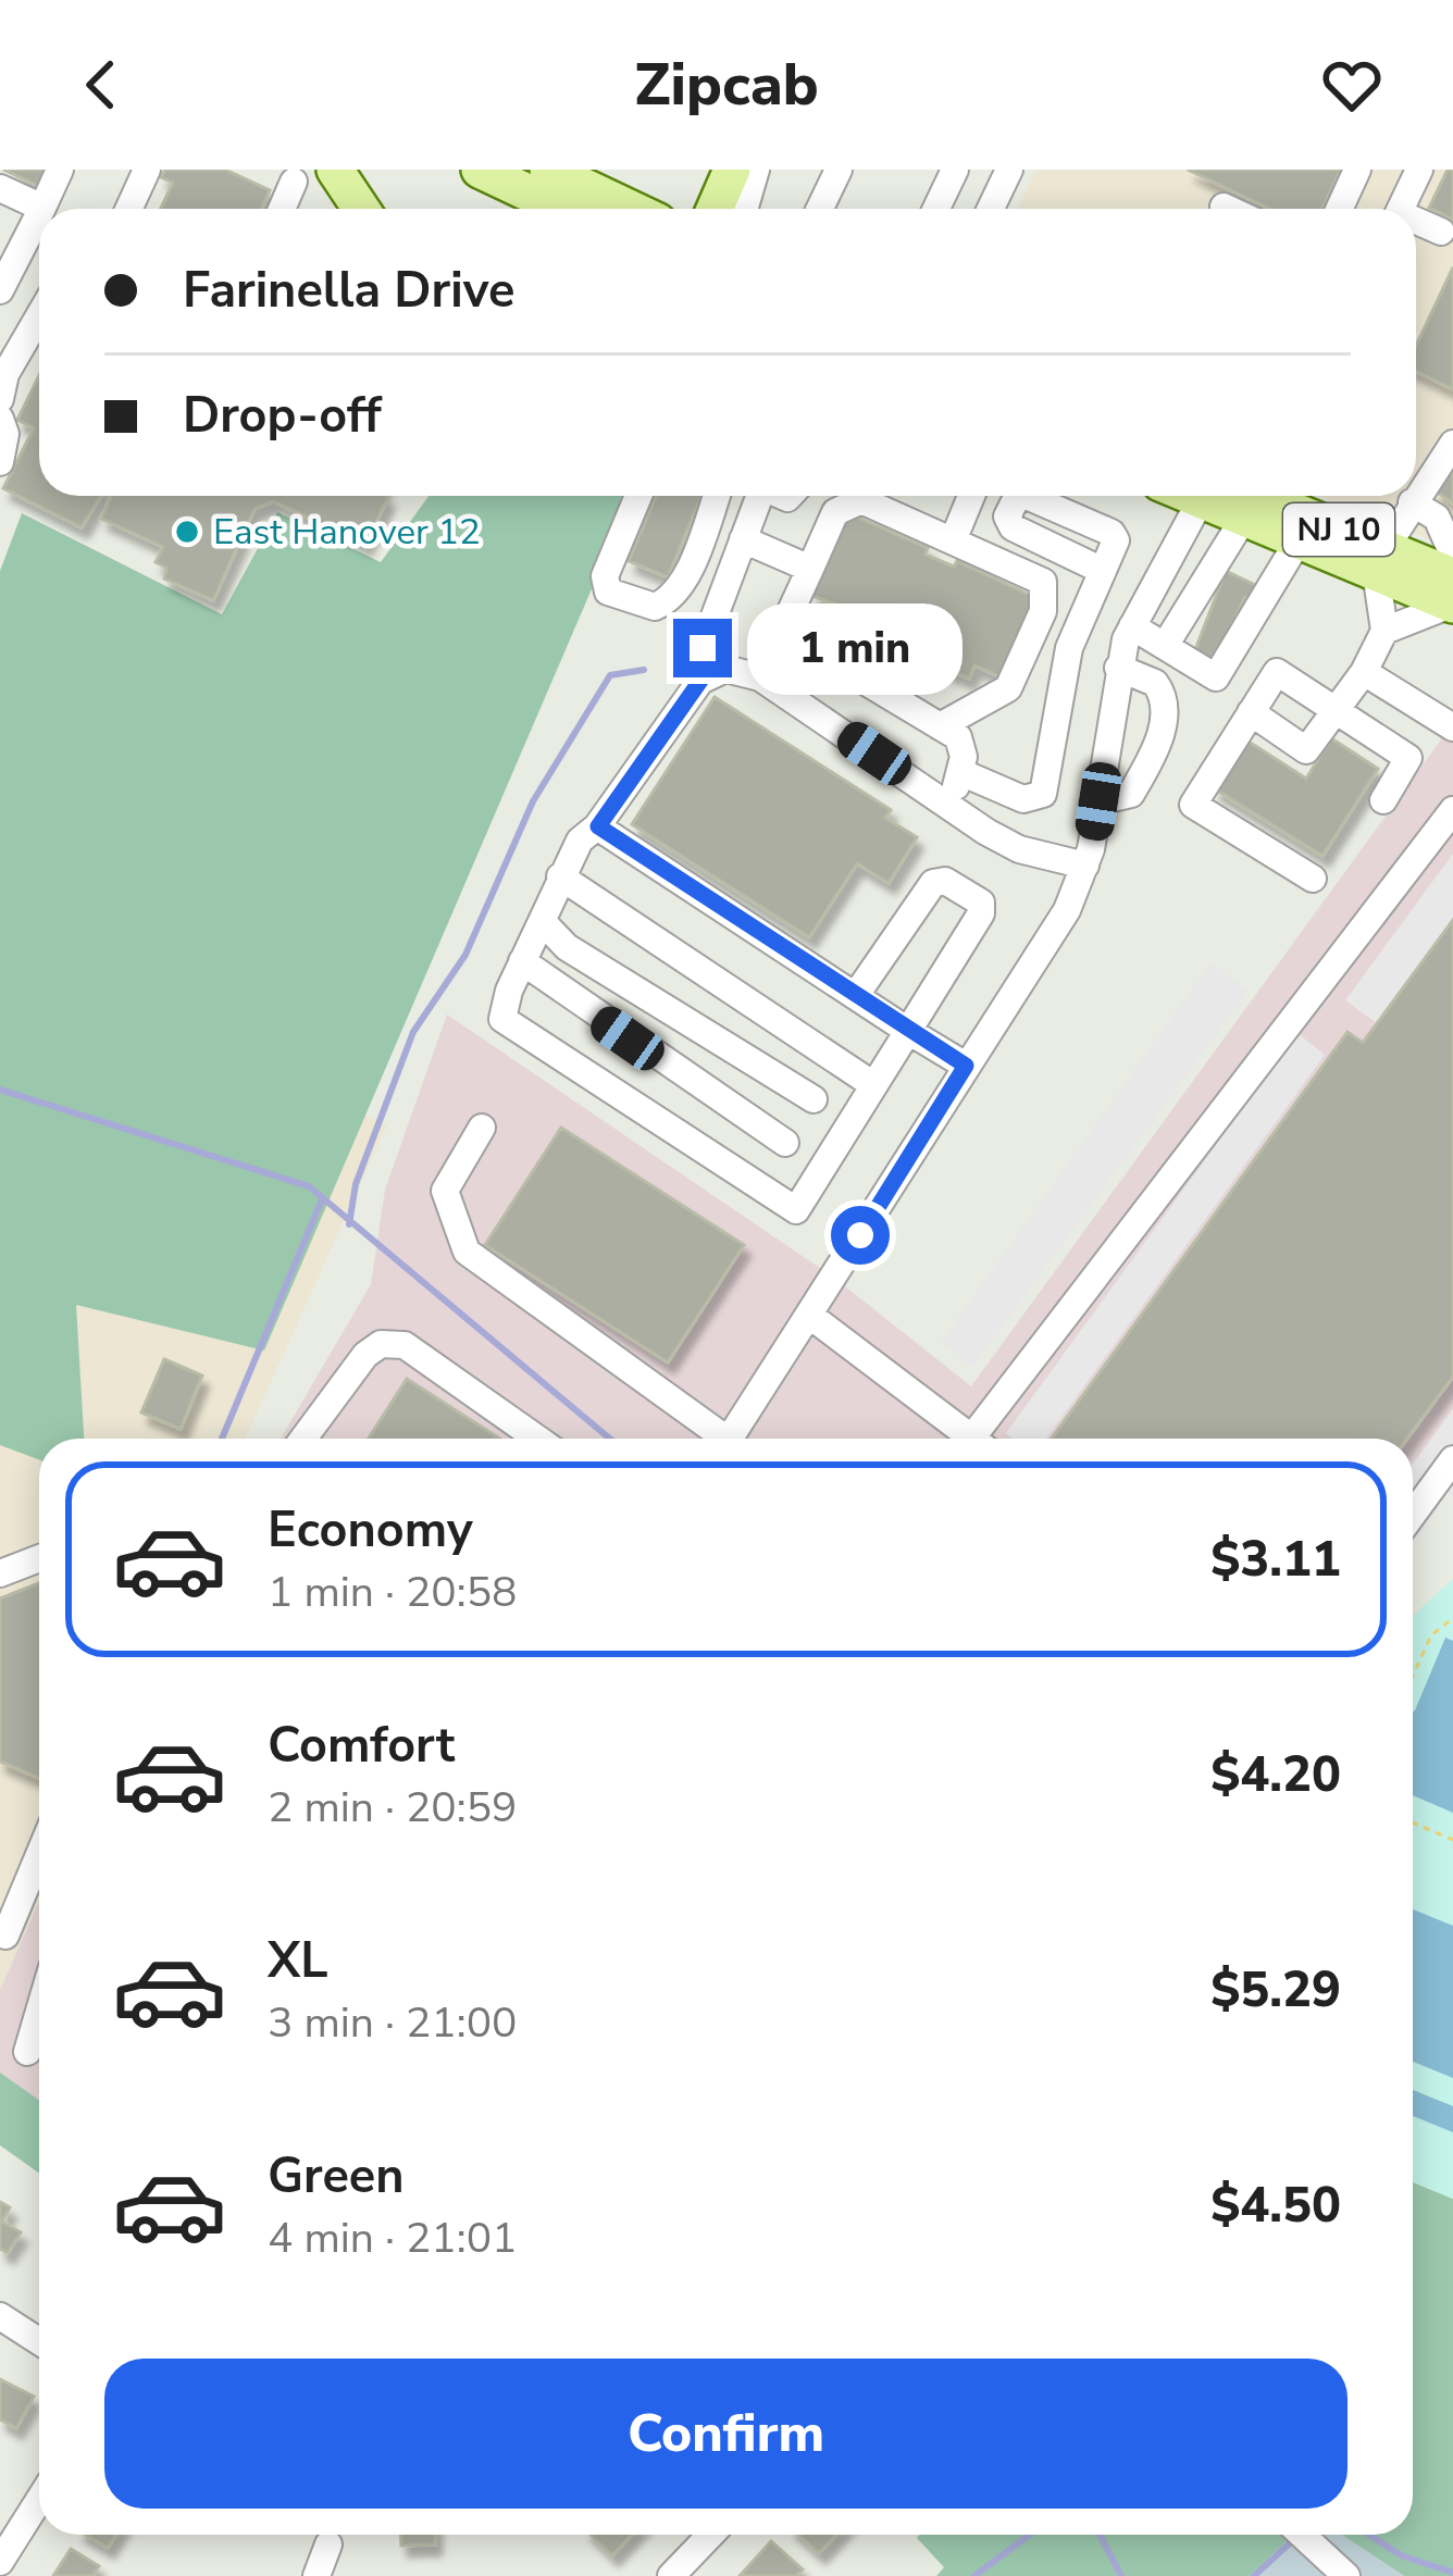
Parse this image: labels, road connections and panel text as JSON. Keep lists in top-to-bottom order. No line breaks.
{"streets":{"main road":["NJ 10"]},"places":["East Hanover 12"],"page":{"header":"Zipcab","banner":["Farinella Drive","Drop-off"],"bubble":"1 min","list":[{"name":"Economy","note":"1 min · 20:58","value":"$3.11"},{"name":"Comfort","note":"2 min · 20:59","value":"$4.20"},{"name":"XL","note":"3 min · 21:00","value":"$5.29"},{"name":"Green","note":"4 min · 21:01","value":"$4.50"}],"buttons":"Confirm"}}
